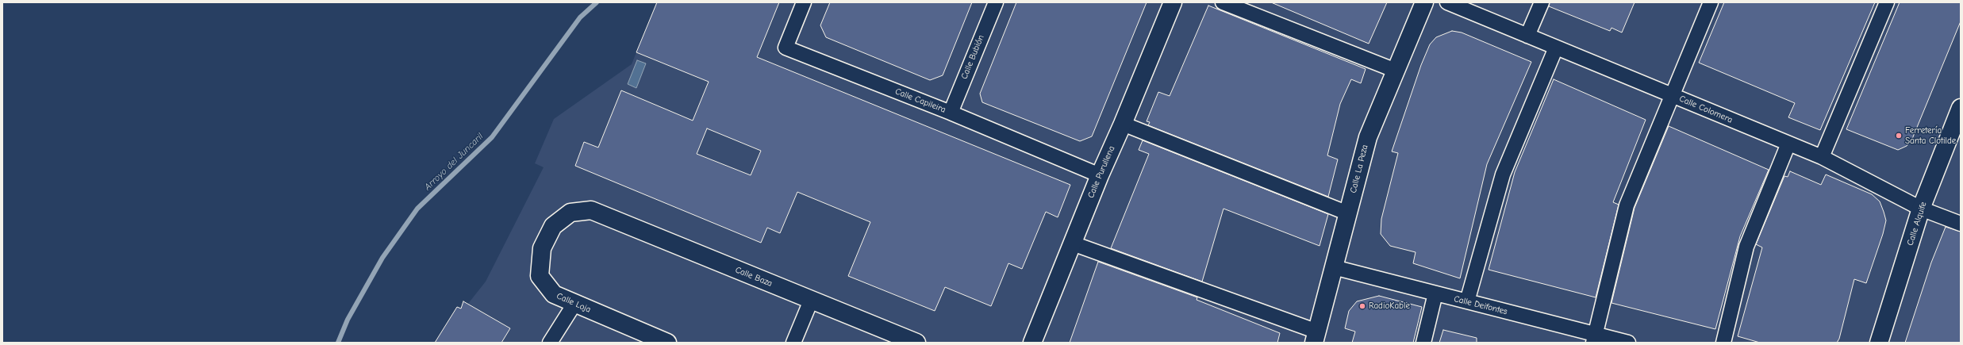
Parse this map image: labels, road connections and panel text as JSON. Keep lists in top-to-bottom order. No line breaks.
{"streets":{"street":["Calle Bubión","Calle Capileira","Calle Colomera","Calle La Peza","Calle Purullena","Calle Alquife","Calle Baza","Calle Loja","Calle Deifontes"]},"crossings":[["Calle Bubión","Calle Capileira"],["Calle Capileira","Calle Purullena"],["Calle Colomera","Calle Alquife"],["Calle La Peza","Calle Deifontes"],["Calle Baza","Calle Loja"]],"water":["Arroyo del Juncaril"],"places":["Ferretería Santa Clotilde","RadioKable"]}
